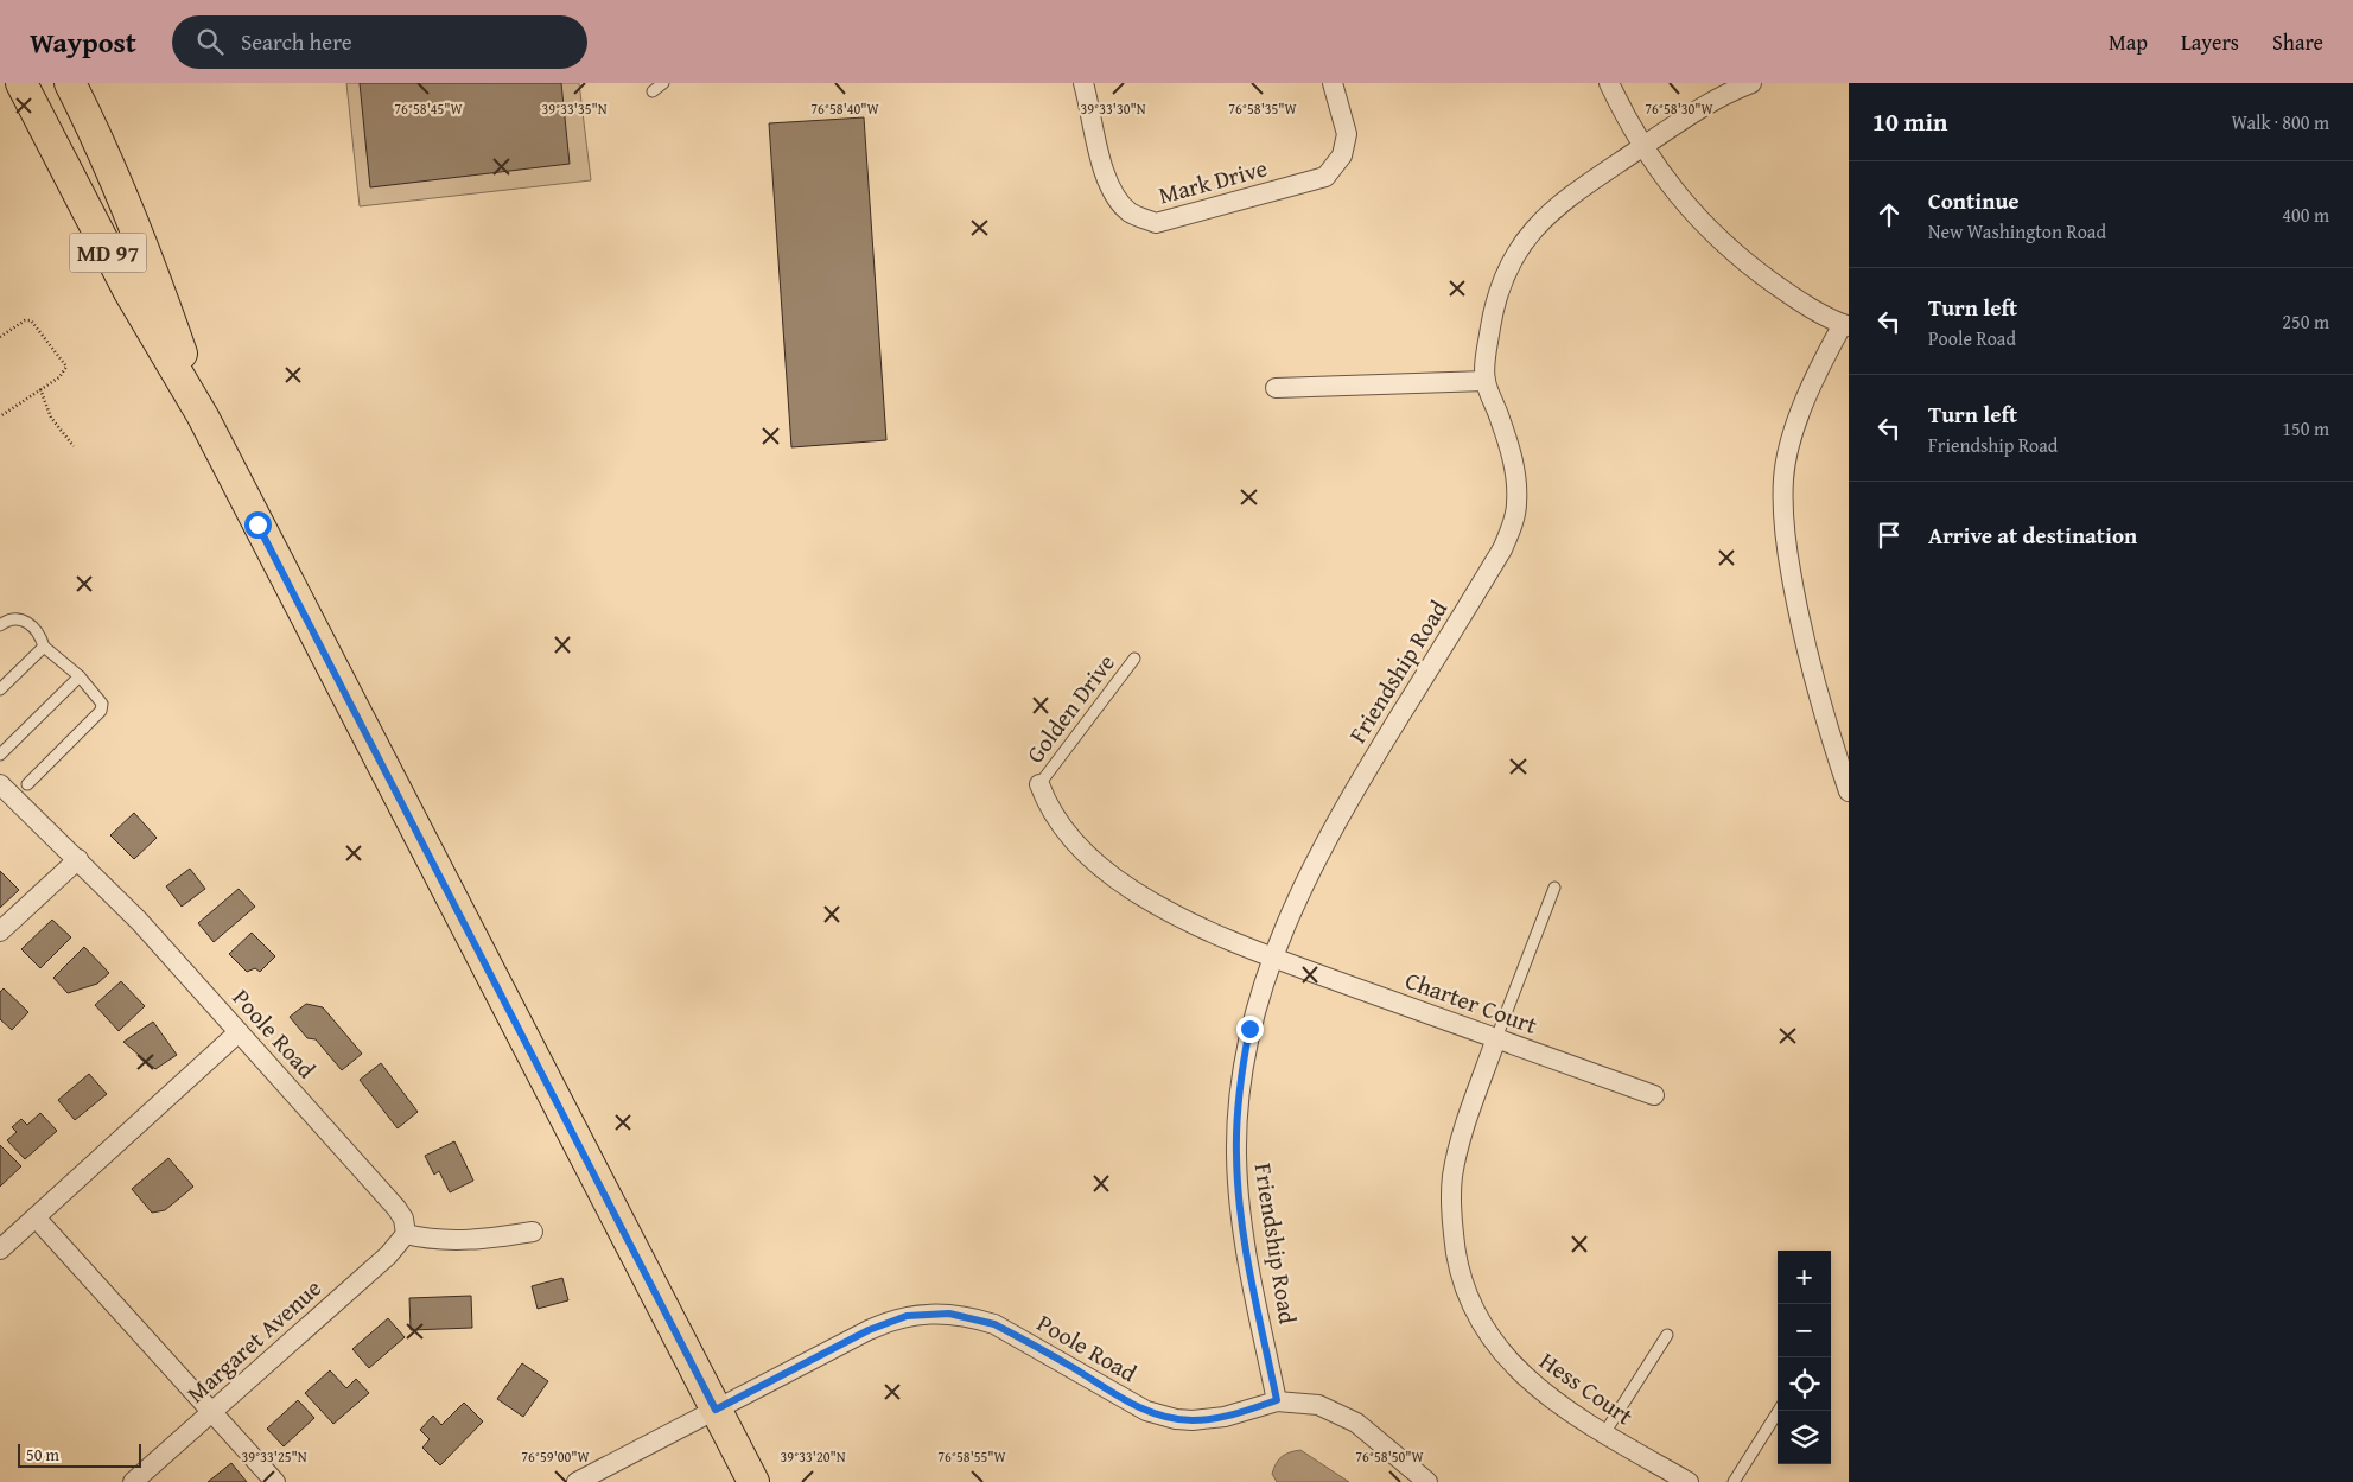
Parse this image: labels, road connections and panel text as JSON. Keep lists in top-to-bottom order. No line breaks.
{"streets":{"main road":["MD 97"],"street":["Mark Drive","Friendship Road","Charter Court","Poole Road","Margaret Avenue","Hess Court"],"lane":["Golden Drive"]},"crossings":[["MD 97","Poole Road"],["Friendship Road","Charter Court"],["Friendship Road","Poole Road"],["Golden Drive","Charter Court"],["Charter Court","Hess Court"],["Poole Road","Margaret Avenue"]],"scale_bar":"50 m","page":{"header":"Waypost","search":"Search here","nav":["Map","Layers","Share"],"heading":["10 min","Walk · 800 m"],"list":[["Continue","New Washington Road","400 m"],["Turn left","Poole Road","250 m"],["Turn left","Friendship Road","150 m"],"Arrive at destination"],"map_buttons":["+","−"],"scale":"50 m"},"coordinates":["76°58'45\"W","76°58'40\"W","76°58'35\"W","76°58'30\"W","39°33'35\"N","39°33'30\"N","39°33'25\"N","39°33'20\"N","76°59'00\"W","76°58'55\"W","76°58'50\"W"]}
